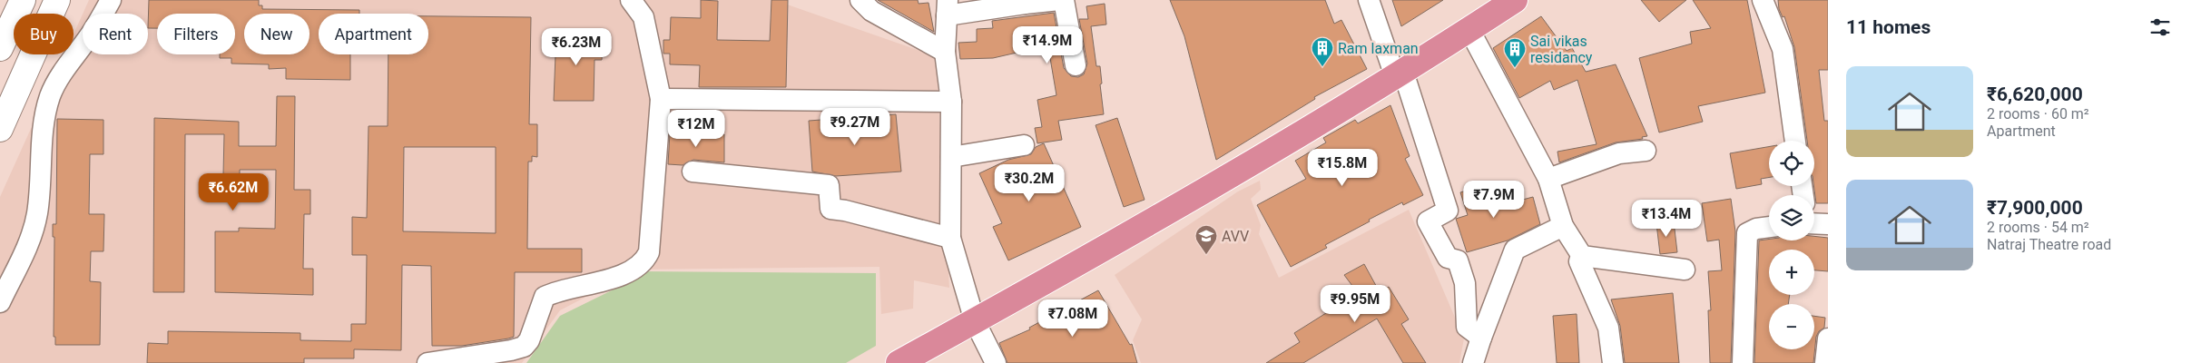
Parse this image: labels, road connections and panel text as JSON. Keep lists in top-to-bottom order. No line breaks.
{"places":{"building":["Ram laxman","Sai vikas residancy"],"school or university":["AVV"]},"page":{"heading":"11 homes","chip":["Buy","Rent","Filters","New","Apartment"],"price":["₹14.9M","₹6.23M","₹9.27M","₹12M","₹15.8M","₹30.2M","₹6.62M","₹7.9M","₹13.4M","₹9.95M","₹7.08M"],"list":[{"name":"₹6,620,000","note":"2 rooms · 60 m² · Apartment"},{"name":"₹7,900,000","note":"2 rooms · 54 m² · Natraj Theatre road"}],"map_buttons":["+","−"]}}
